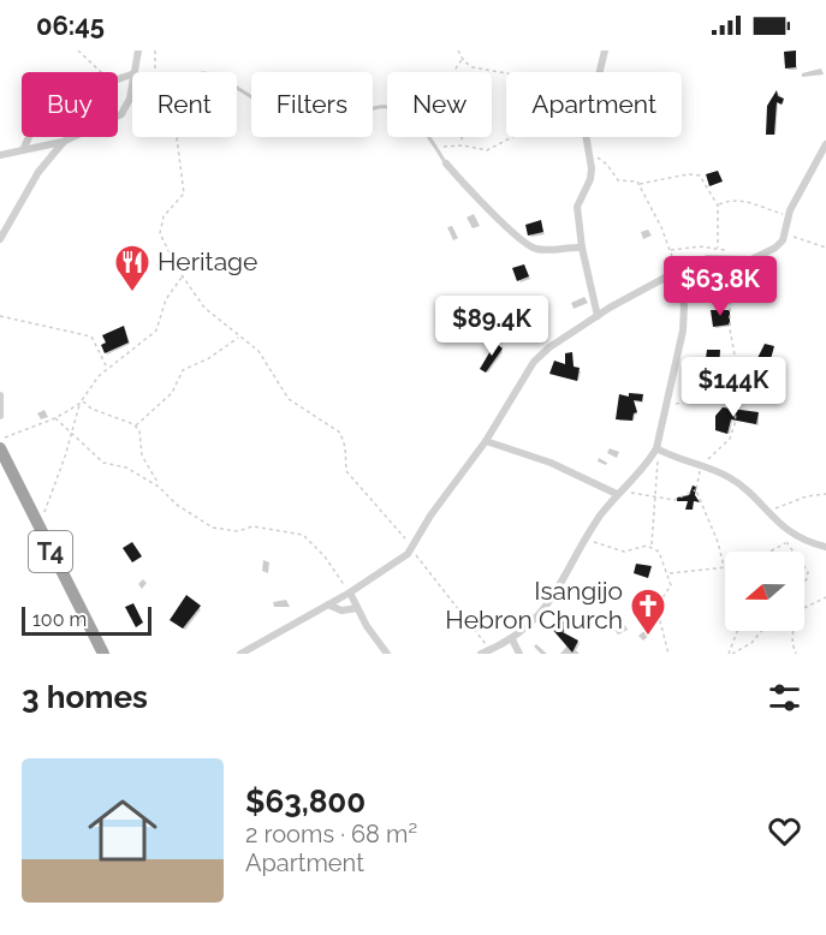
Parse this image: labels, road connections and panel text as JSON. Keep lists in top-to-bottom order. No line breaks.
{"streets":{"highway":["T4"]},"places":{"restaurant":["Heritage"],"church":["Isangijo Hebron Church"]},"scale_bar":"100 m","north":"left","page":{"status":"06:45","chip":["Buy","Rent","Filters","New","Apartment"],"price":["$63.8K","$89.4K","$144K"],"scale":"100 m","heading":"3 homes","list":[{"name":"$63,800","note":"2 rooms · 68 m² · Apartment"}]}}
